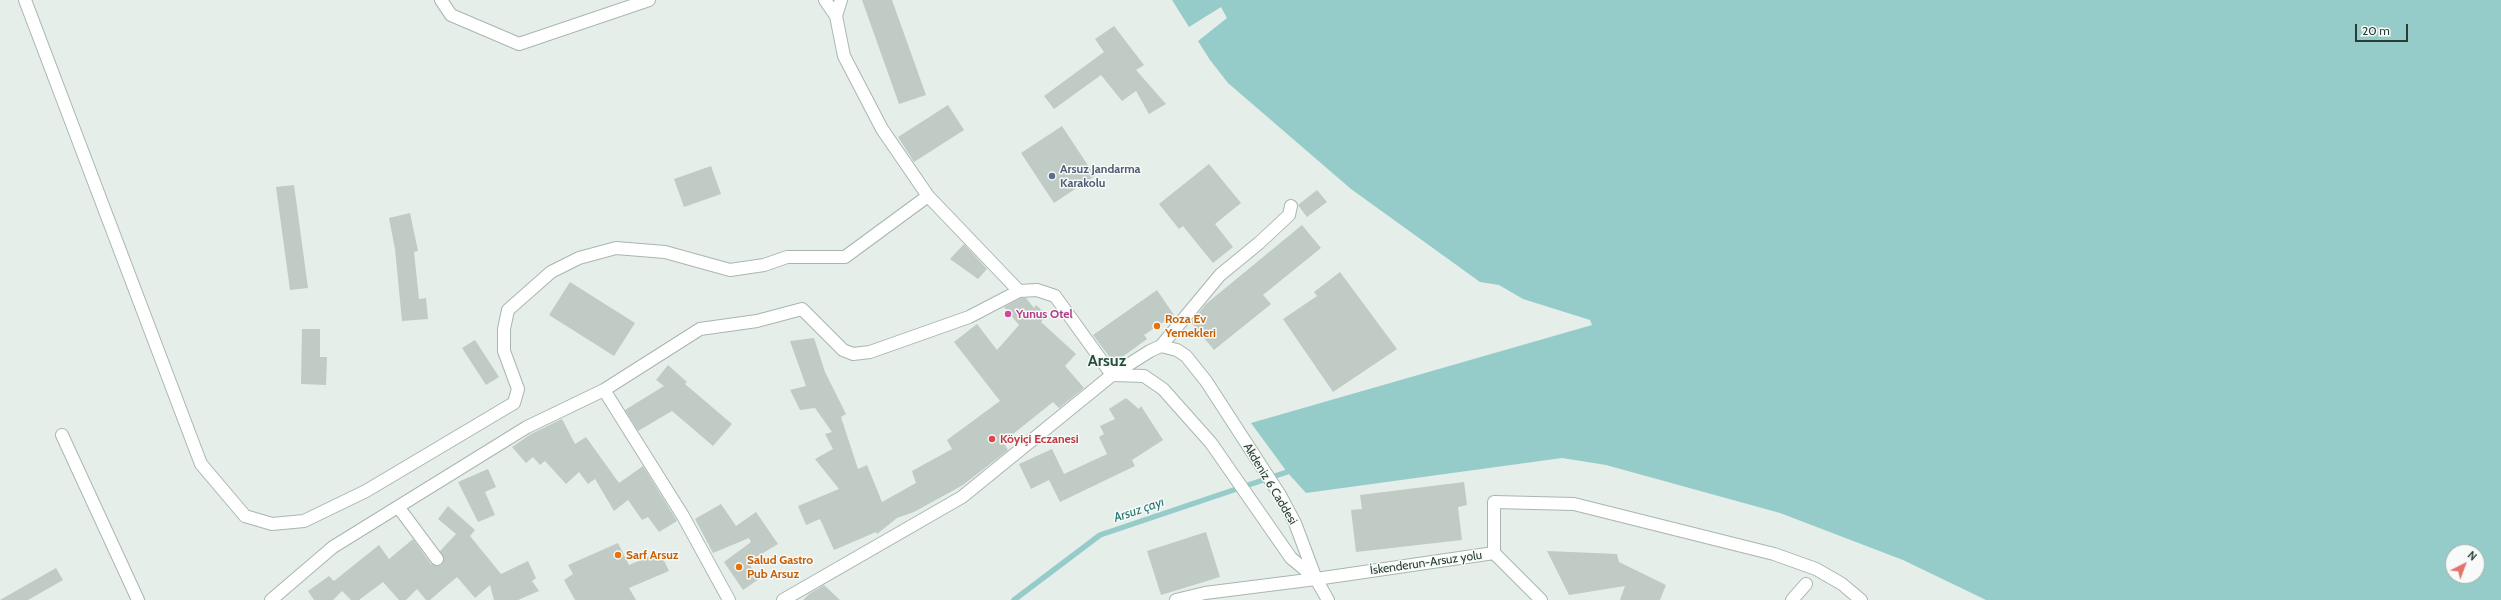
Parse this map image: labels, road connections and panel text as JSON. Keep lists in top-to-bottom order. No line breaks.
{"streets":{"street":["Akdeniz 6 Caddesi","İskenderun-Arsuz yolu"]},"crossings":[["Akdeniz 6 Caddesi","İskenderun-Arsuz yolu"]],"districts":["Arsuz"],"water":["Arsuz çayı"],"places":["Arsuz Jandarma Karakolu","Yunus Otel","Roza Ev Yemekleri","Köyiçi Eczanesi","Sarf Arsuz","Salud Gastro Pub Arsuz"],"scale_bar":"20 m","north":"top right"}
